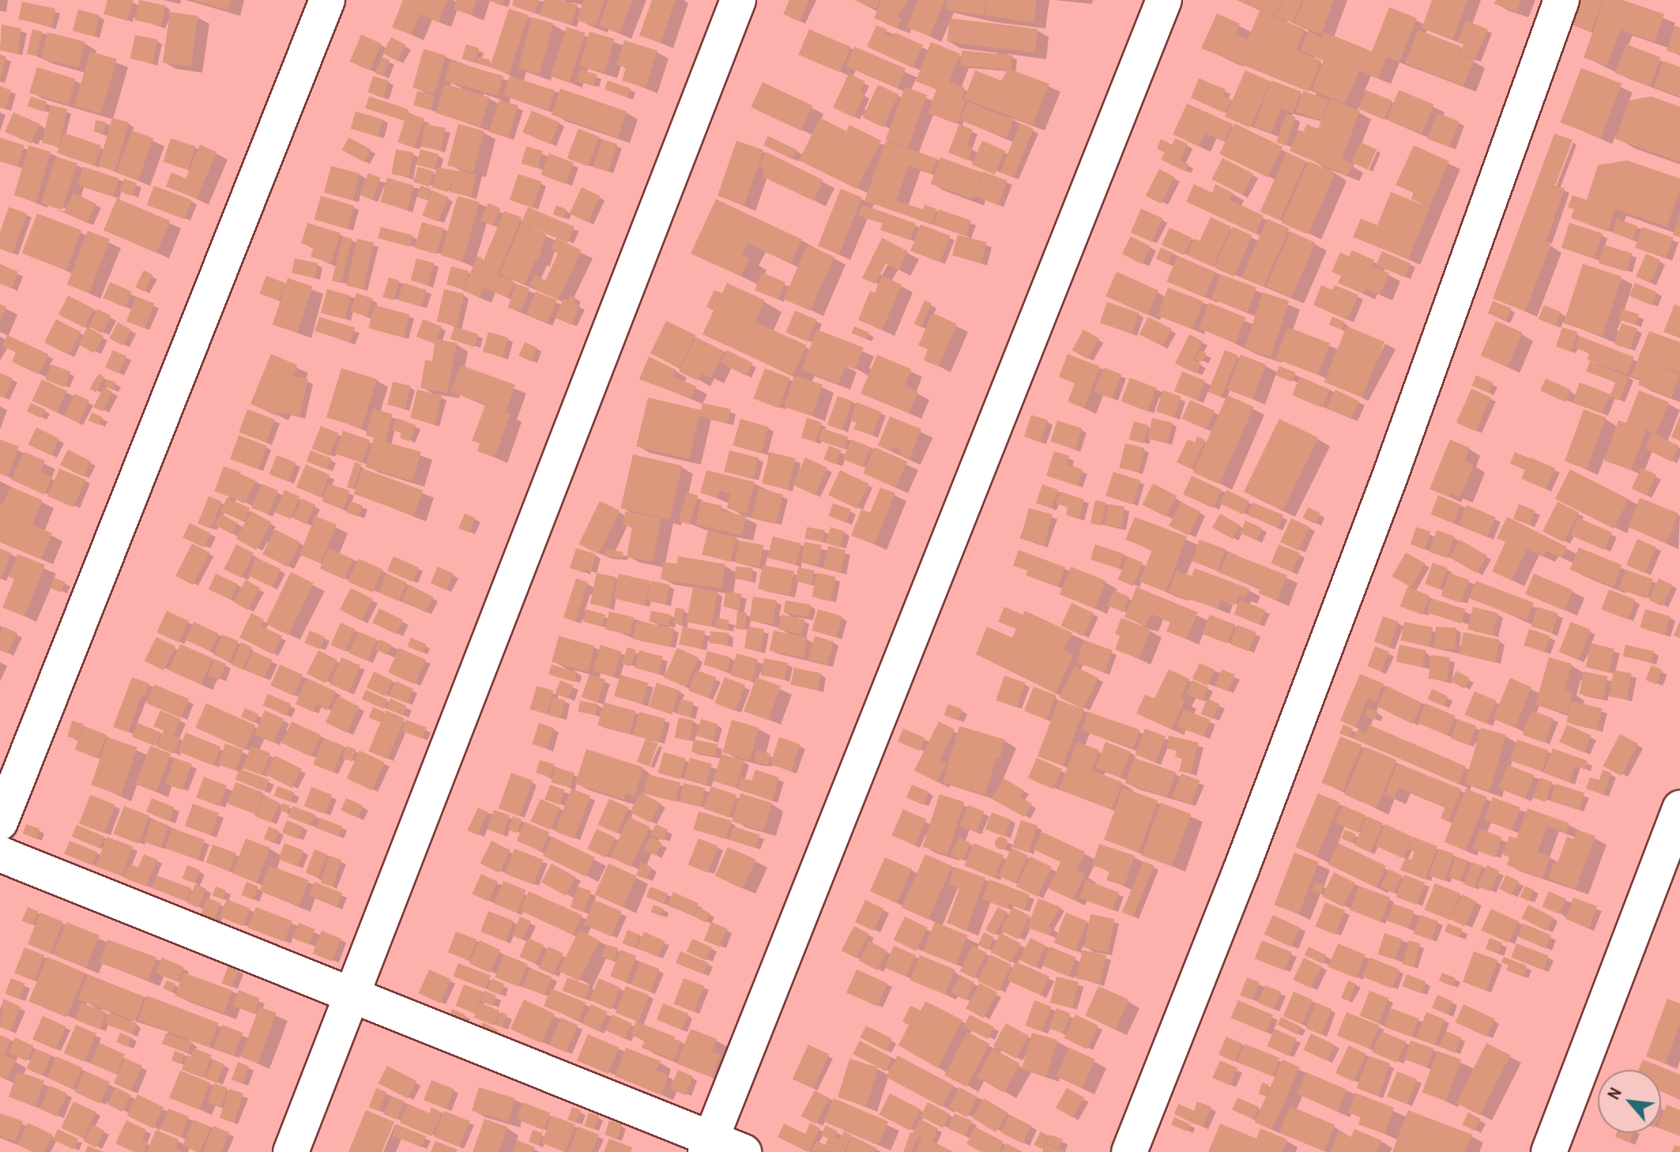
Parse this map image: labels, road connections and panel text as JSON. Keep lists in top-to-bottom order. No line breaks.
{"north":"top left"}
